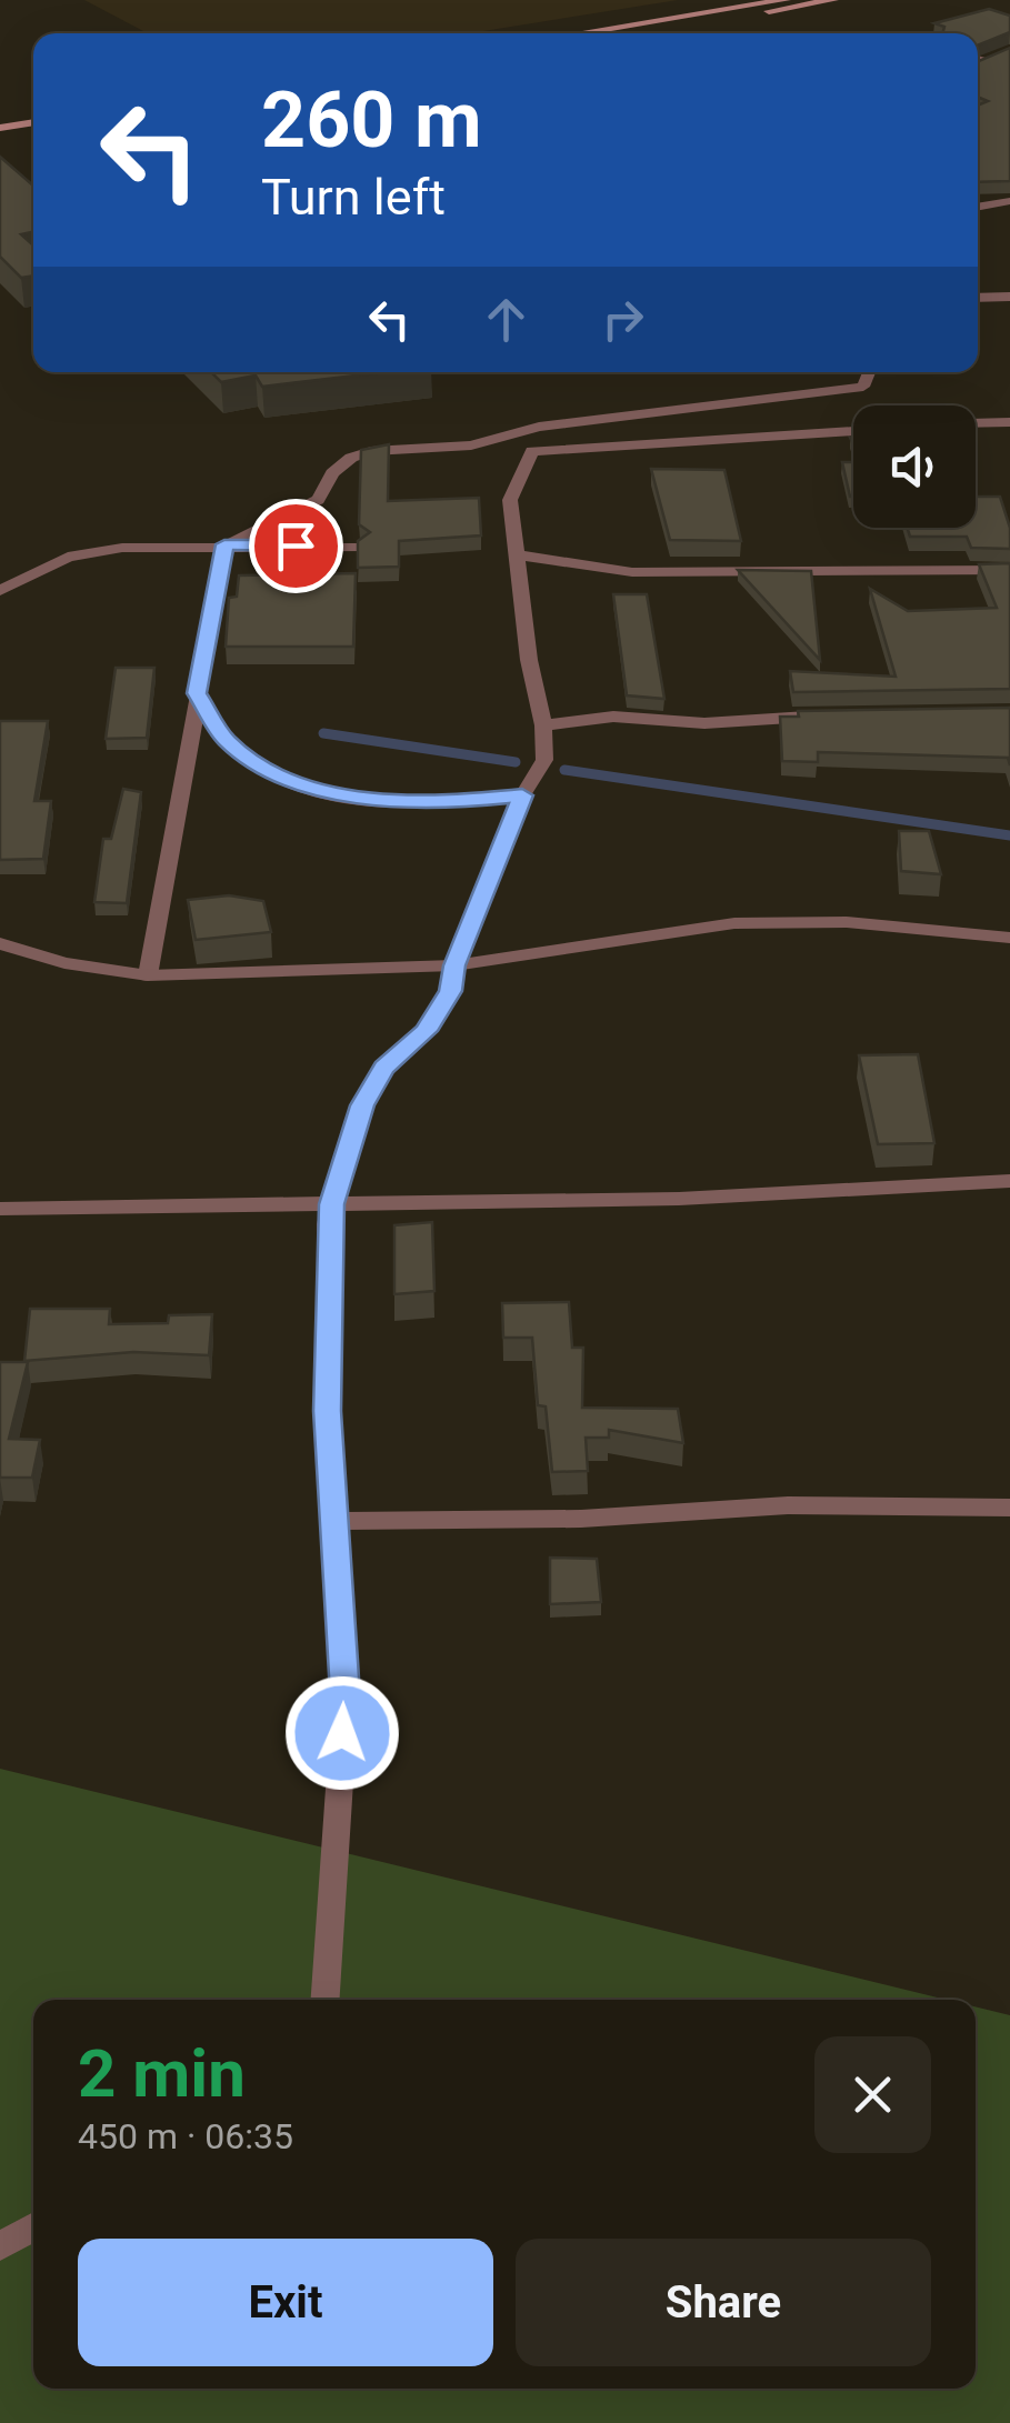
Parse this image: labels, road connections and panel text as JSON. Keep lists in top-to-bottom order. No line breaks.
{"page":{"turn":["260 m","Turn left"],"heading":["2 min","450 m · 06:35"],"buttons":["Exit","Share"]}}
